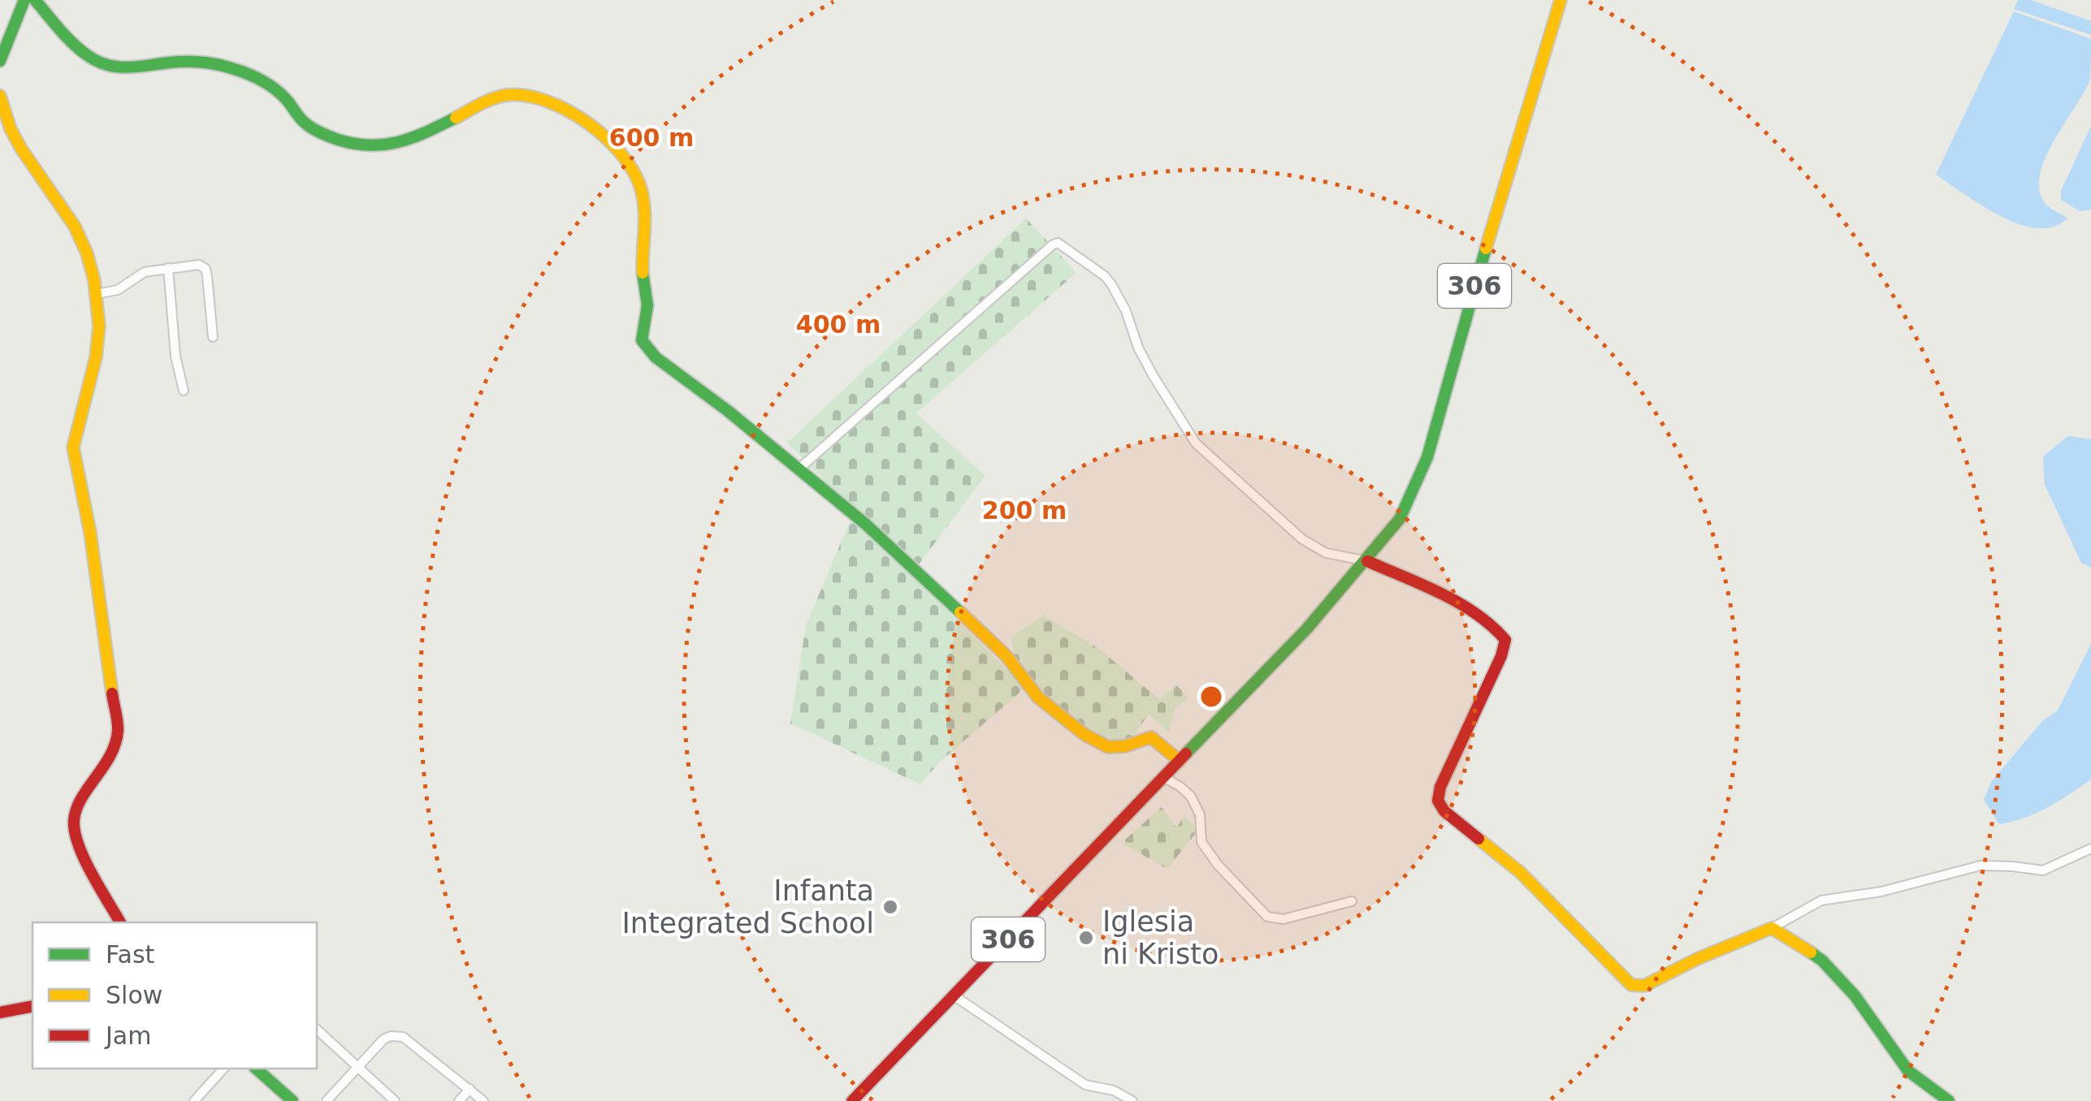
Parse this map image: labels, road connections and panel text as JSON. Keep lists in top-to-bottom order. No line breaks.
{"streets":{"street":["306"]},"places":["Infanta Integrated School","Iglesia ni Kristo"],"legend":["Fast","Slow","Jam"],"rings":["600 m","400 m","200 m"]}
